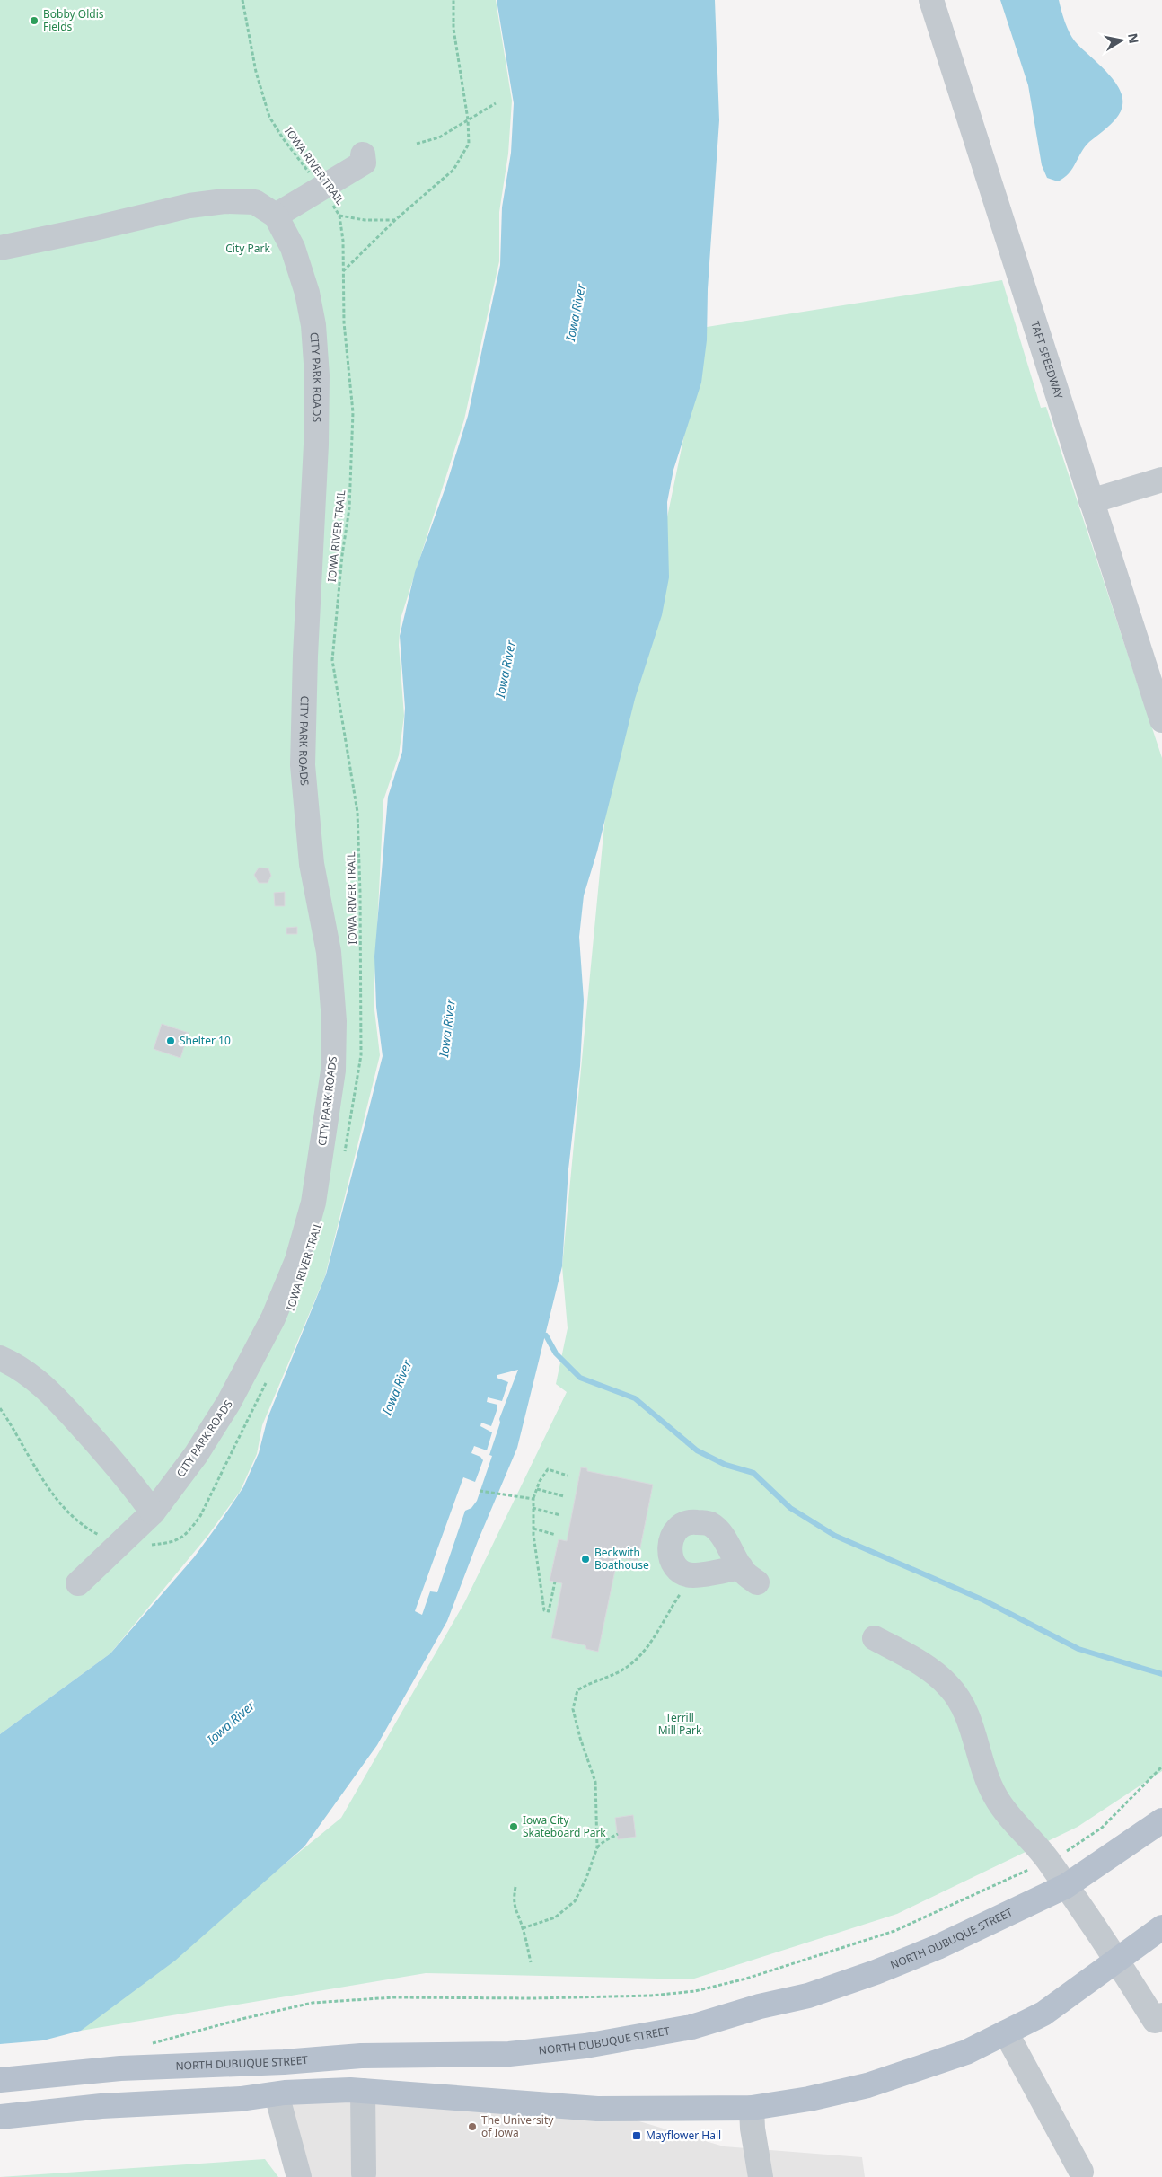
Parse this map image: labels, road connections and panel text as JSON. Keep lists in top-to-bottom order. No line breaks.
{"streets":{"main road":["NORTH DUBUQUE STREET"],"street":["TAFT SPEEDWAY","CITY PARK ROADS"],"path":["IOWA RIVER TRAIL"]},"water":["Iowa River"],"parks":["City Park","Terrill Mill Park"],"places":{"other":["Bobby Oldis Fields","Shelter 10","Beckwith Boathouse","Iowa City Skateboard Park","The University of Iowa"],"transit":["Mayflower Hall"]},"north":"right"}
